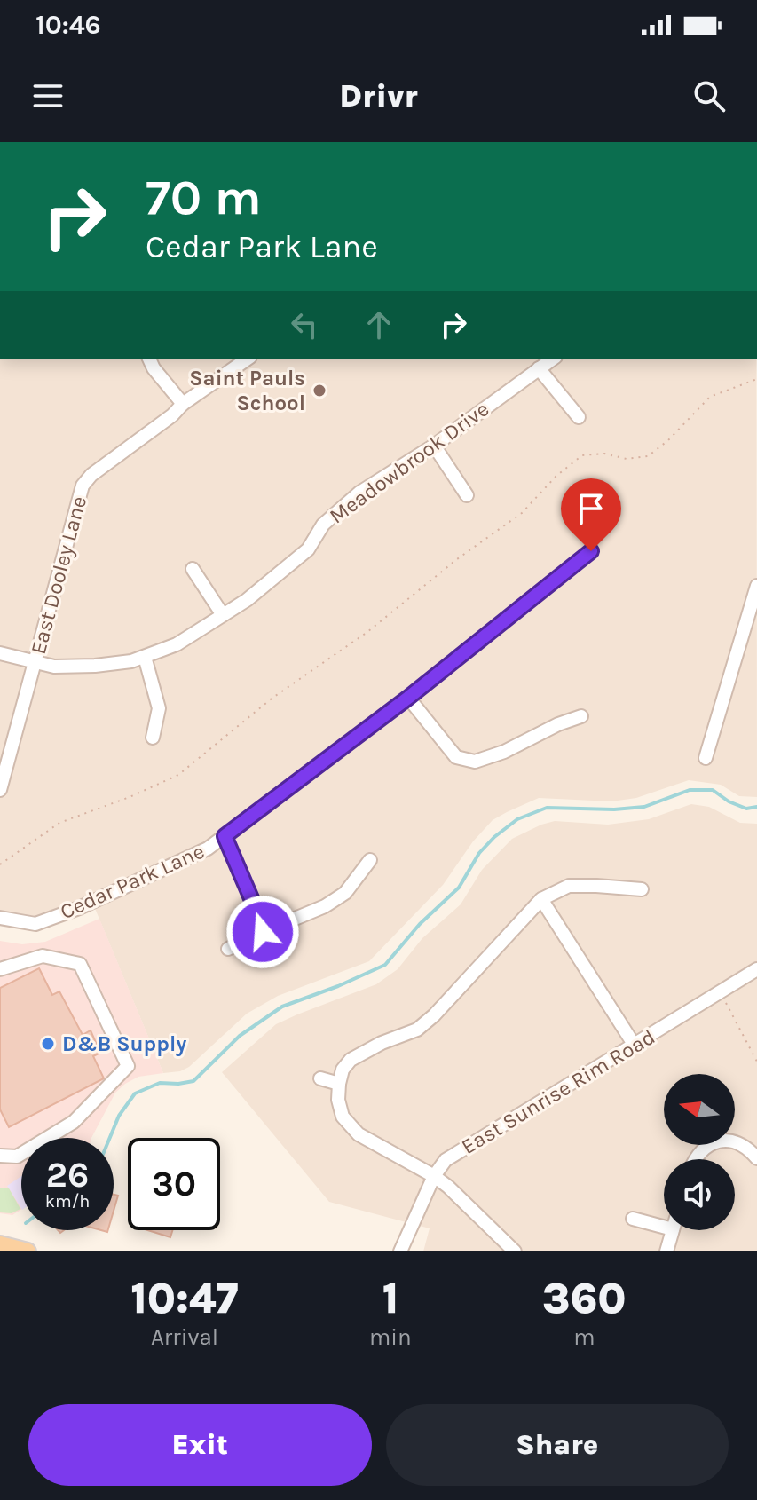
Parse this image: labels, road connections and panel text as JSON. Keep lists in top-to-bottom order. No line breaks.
{"streets":{"street":["Meadowbrook Drive","East Dooley Lane","Cedar Park Lane","East Sunrise Rim Road"]},"crossings":[["Meadowbrook Drive","East Dooley Lane"]],"places":["Saint Pauls School","D&B Supply"],"north":"left","page":{"status":"10:46","header":"Drivr","turn":["70 m","Cedar Park Lane"],"speed":"26 km/h","limit":"30","eta":["10:47","Arrival","1","min","360","m"],"buttons":["Exit","Share"]}}
